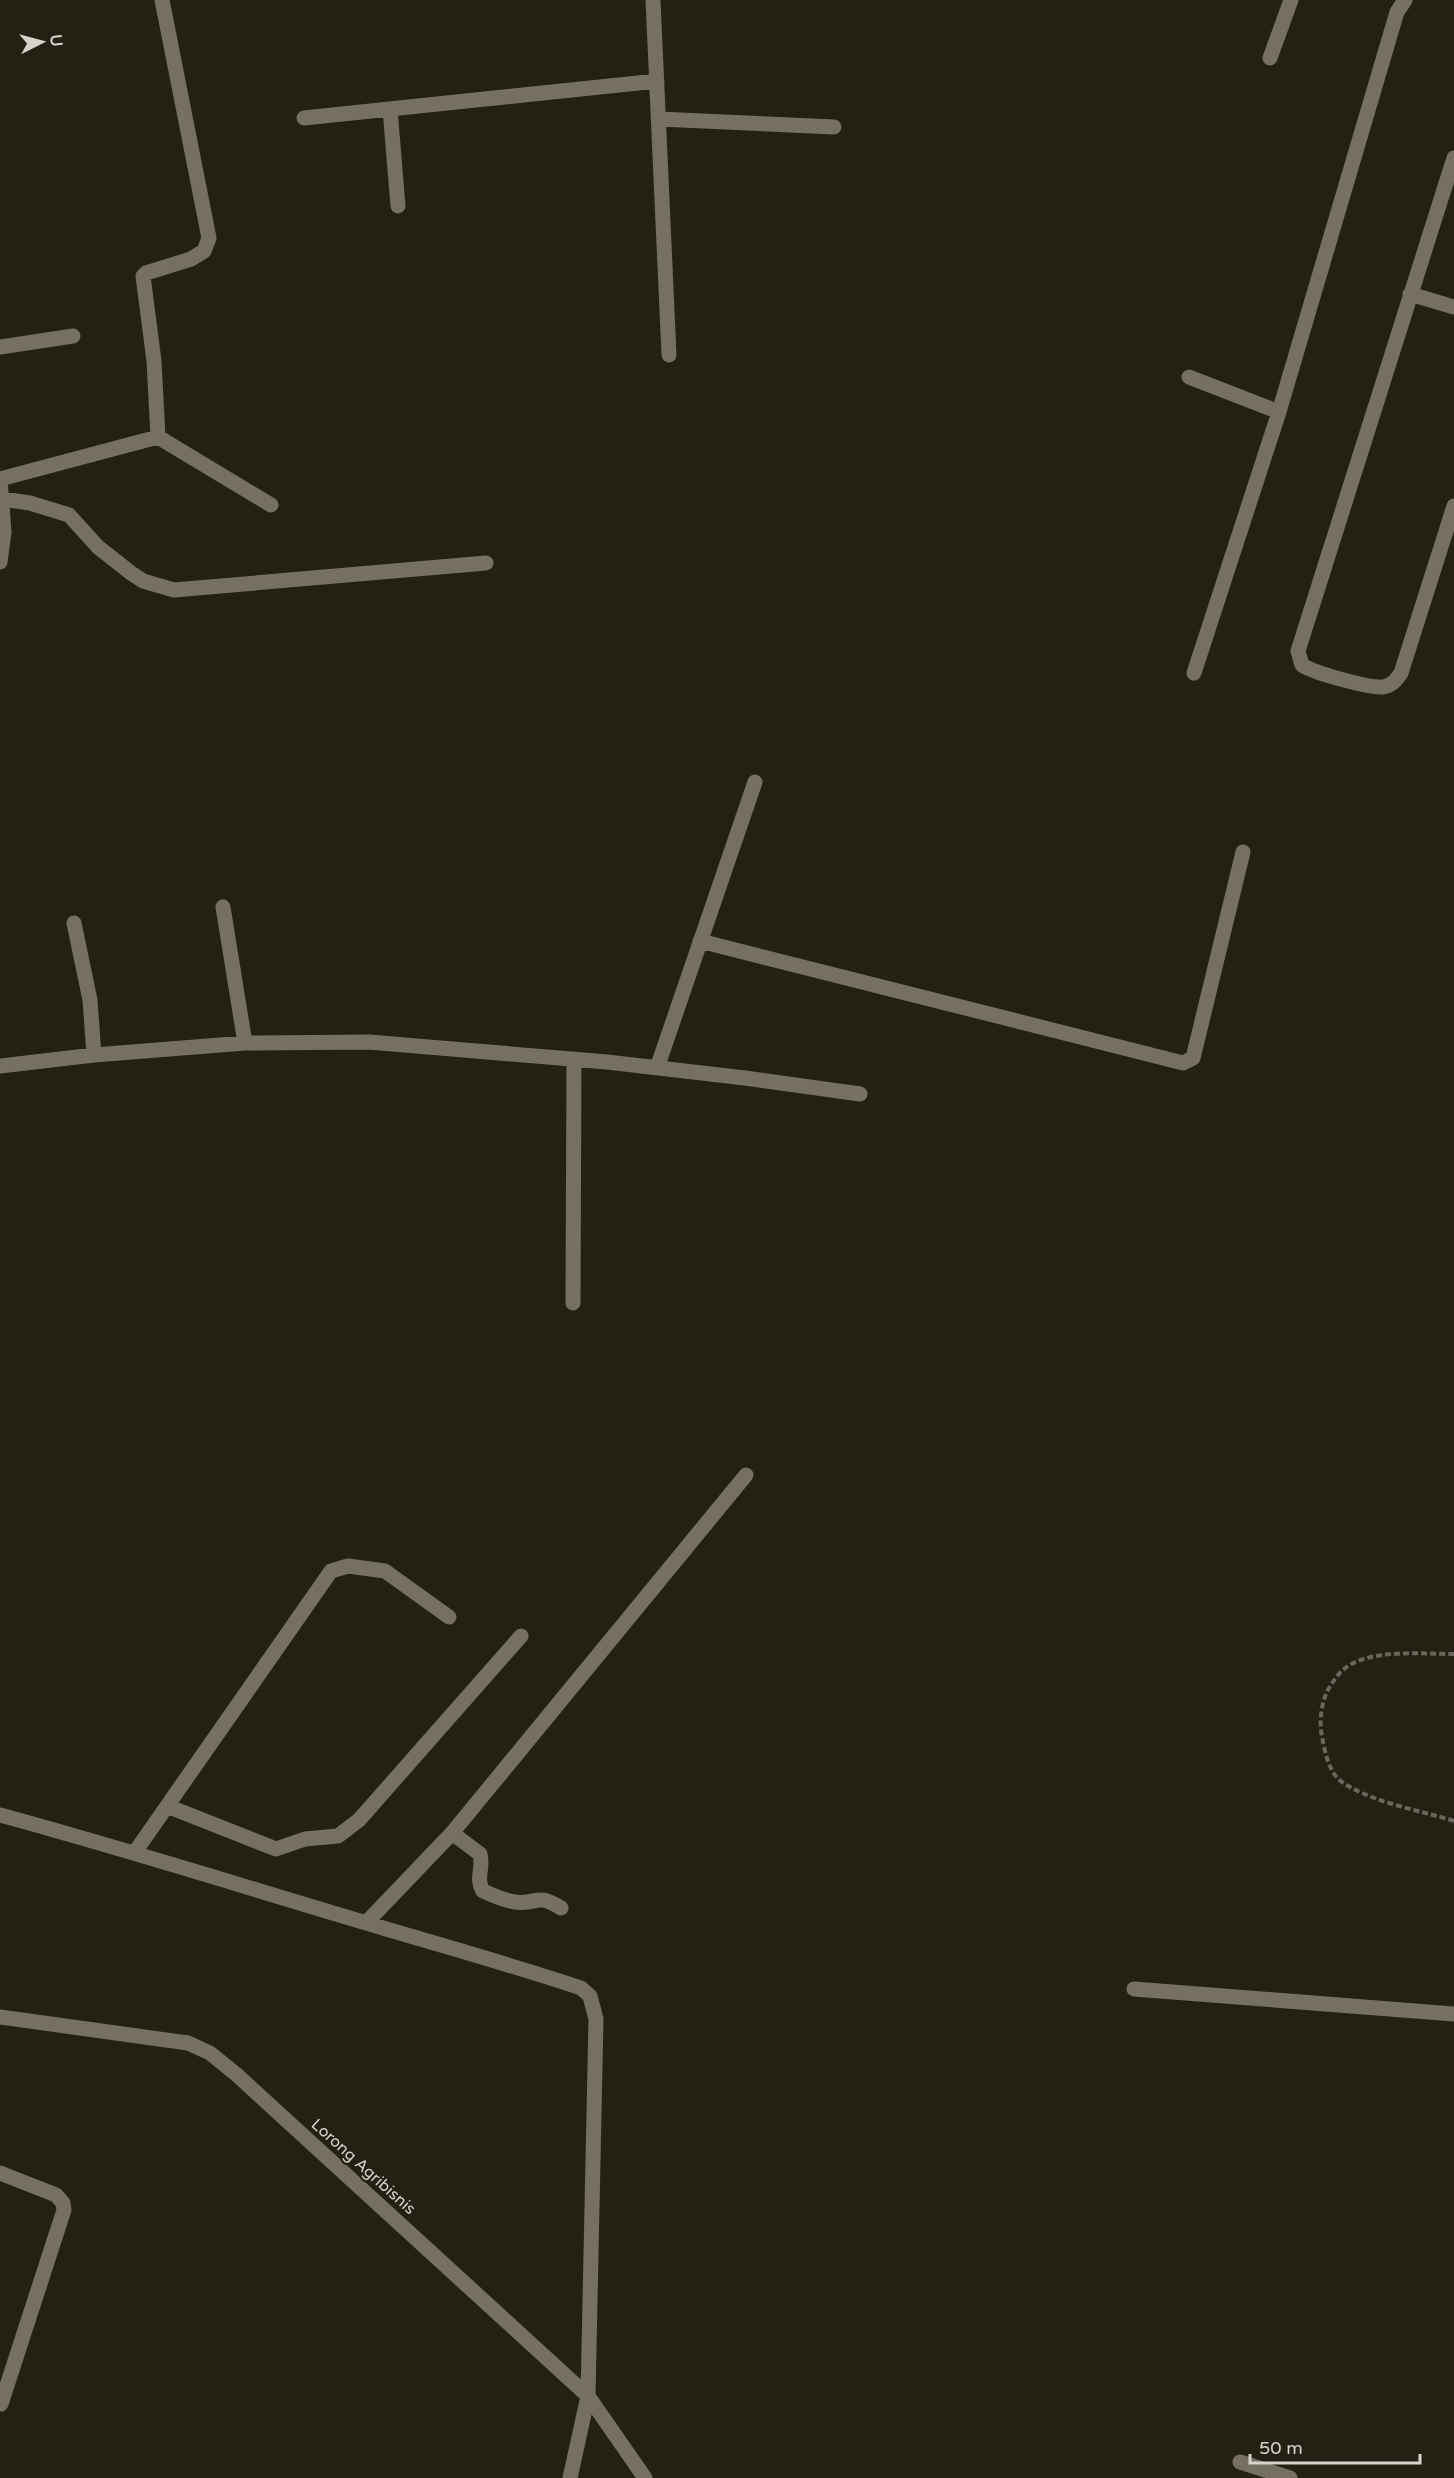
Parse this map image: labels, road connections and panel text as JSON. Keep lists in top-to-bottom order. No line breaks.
{"streets":{"street":["Lorong Agribisnis"]},"scale_bar":"50 m","north":"right"}
